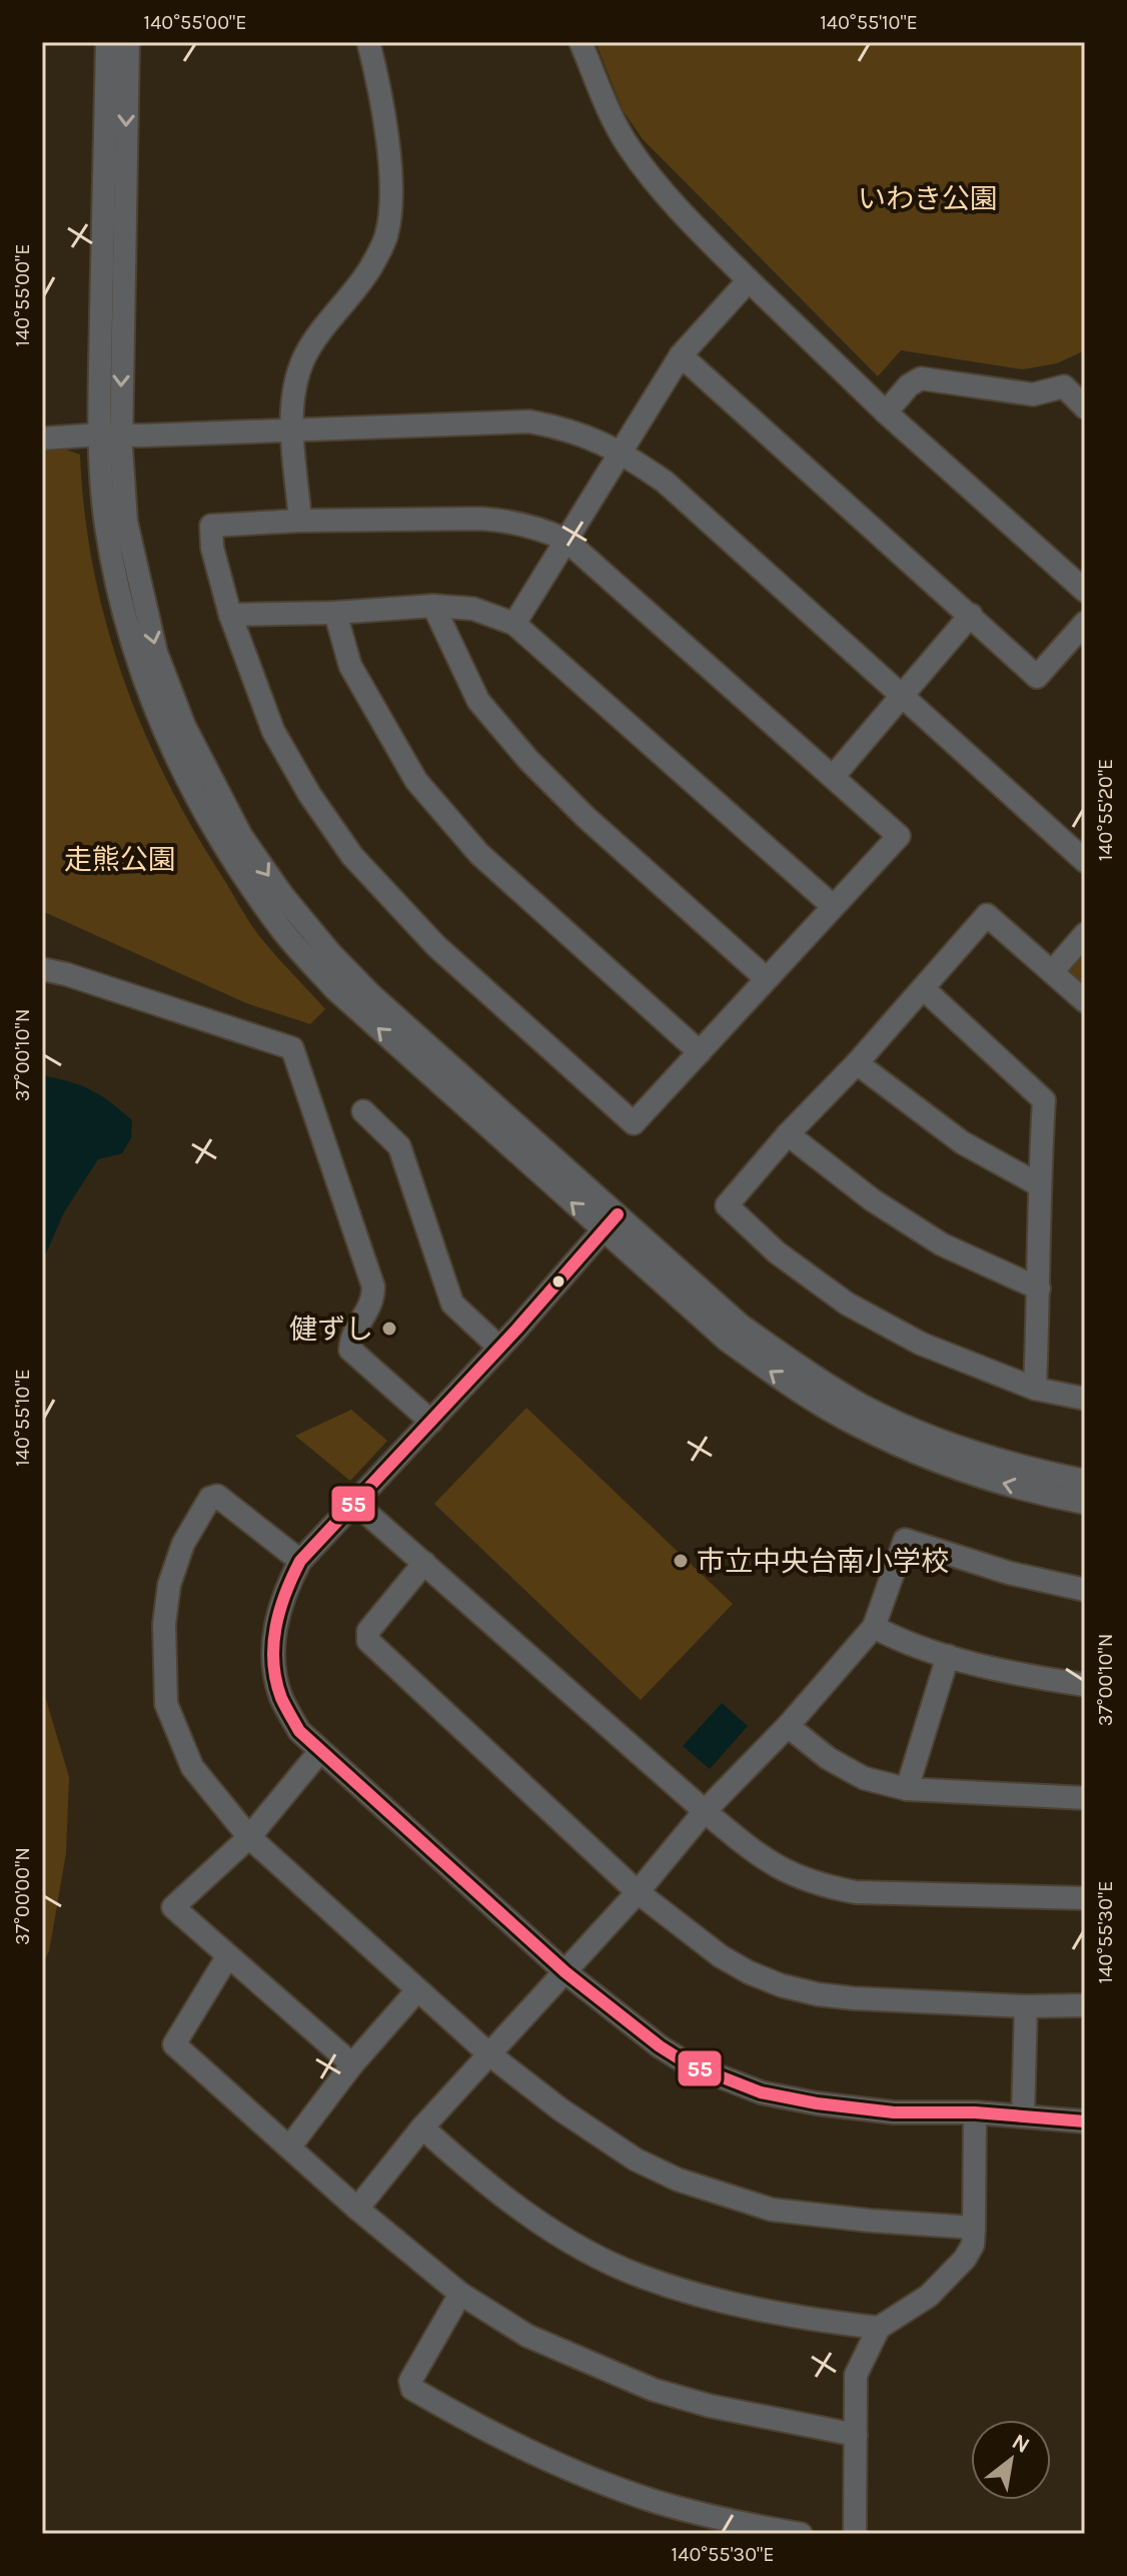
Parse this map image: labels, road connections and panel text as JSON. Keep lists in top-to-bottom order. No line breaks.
{"parks":["いわき公園","走熊公園"],"places":["健ずし","市立中央台南小学校"],"lines":["transit line 55"],"north":"top right","coordinates":["140°55'00\"E","140°55'10\"E","140°55'20\"E","37°00'10\"N","37°00'00\"N","140°55'30\"E"]}
